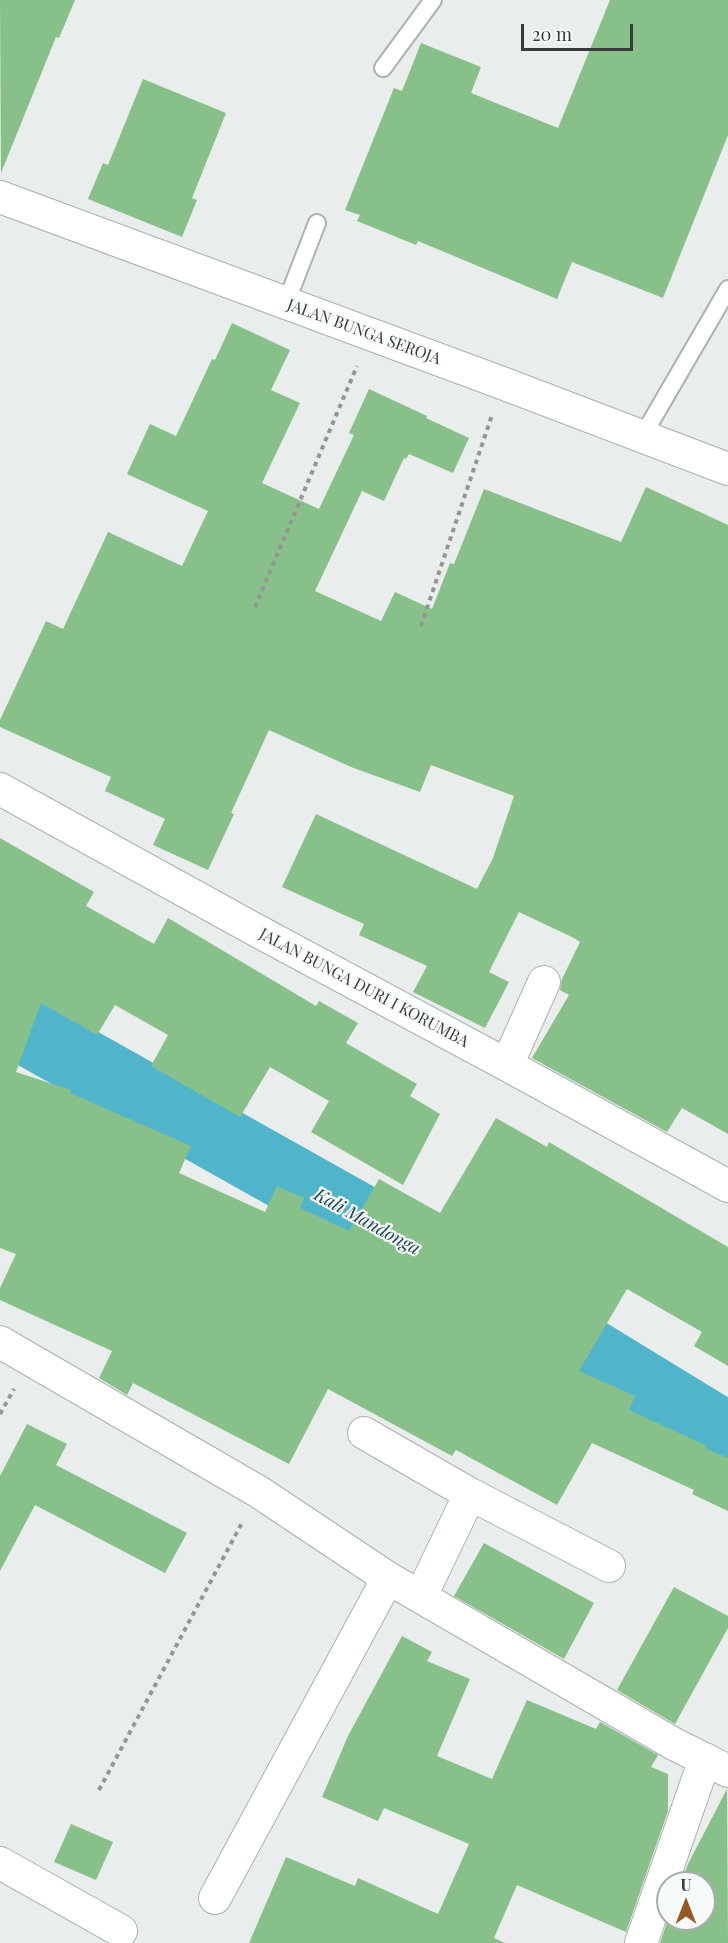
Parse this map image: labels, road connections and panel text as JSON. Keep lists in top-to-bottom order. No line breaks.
{"streets":{"street":["JALAN BUNGA SEROJA","JALAN BUNGA DURI I KORUMBA"]},"water":["Kali Mandonga"],"scale_bar":"20 m","north":"top"}
